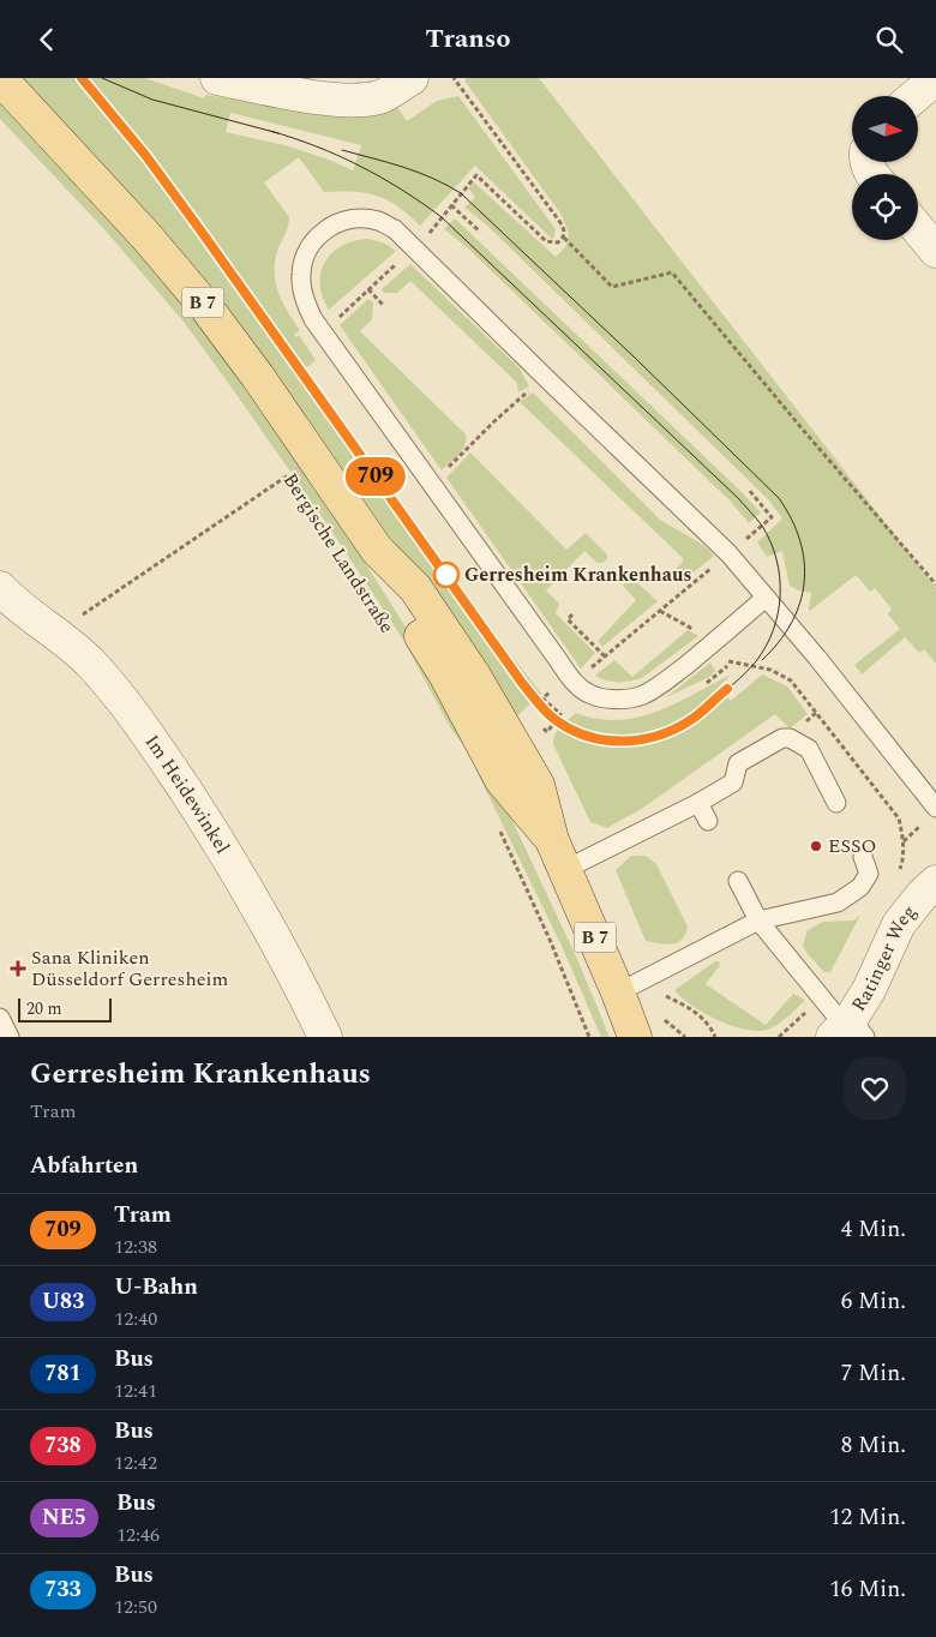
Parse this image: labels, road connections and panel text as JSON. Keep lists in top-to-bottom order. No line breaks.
{"streets":{"main road":["B 7","Bergische Landstraße"],"street":["Im Heidewinkel","Ratinger Weg"]},"crossings":[["Bergische Landstraße","Im Heidewinkel"]],"places":{"other":["Gerresheim Krankenhaus","ESSO"],"health":["Sana Kliniken Düsseldorf Gerresheim"]},"lines":["tram line 709"],"scale_bar":"20 m","north":"right","page":{"header":"Transo","on_map":"709","scale":"20 m","heading":[["Gerresheim Krankenhaus","Tram"],"Abfahrten"],"list":[{"mark":"709","name":"Tram","note":"12:38","value":"4 Min."},{"mark":"U83","name":"U-Bahn","note":"12:40","value":"6 Min."},{"mark":"781","name":"Bus","note":"12:41","value":"7 Min."},{"mark":"738","name":"Bus","note":"12:42","value":"8 Min."},{"mark":"NE5","name":"Bus","note":"12:46","value":"12 Min."},{"mark":"733","name":"Bus","note":"12:50","value":"16 Min."}]}}
